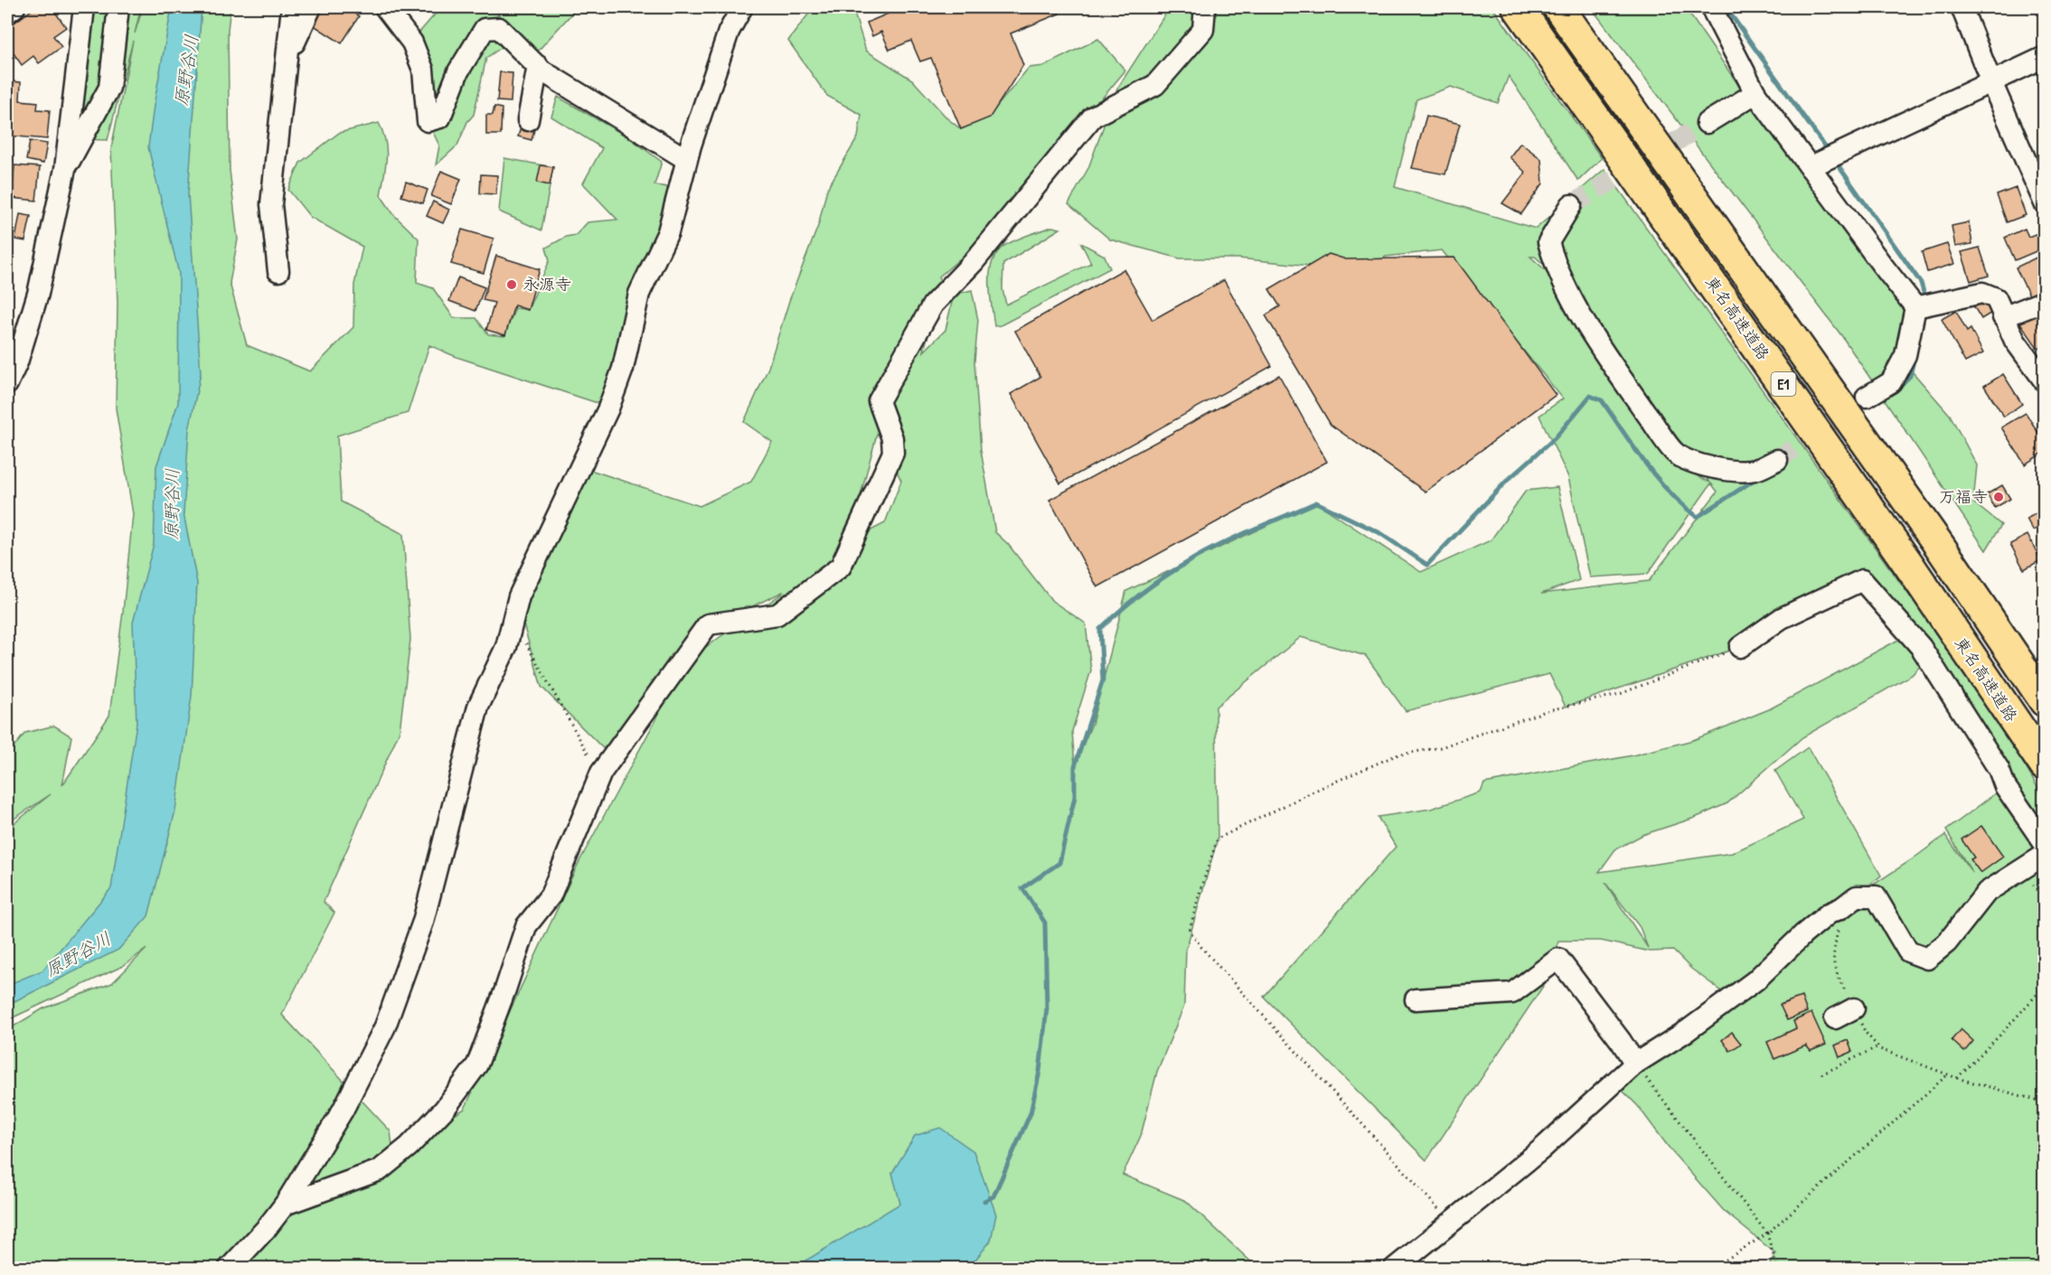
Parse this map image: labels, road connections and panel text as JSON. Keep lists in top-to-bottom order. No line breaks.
{"streets":{"highway":["東名高速道路","E1"]},"water":["原野谷川"],"places":["永源寺","万福寺"]}
